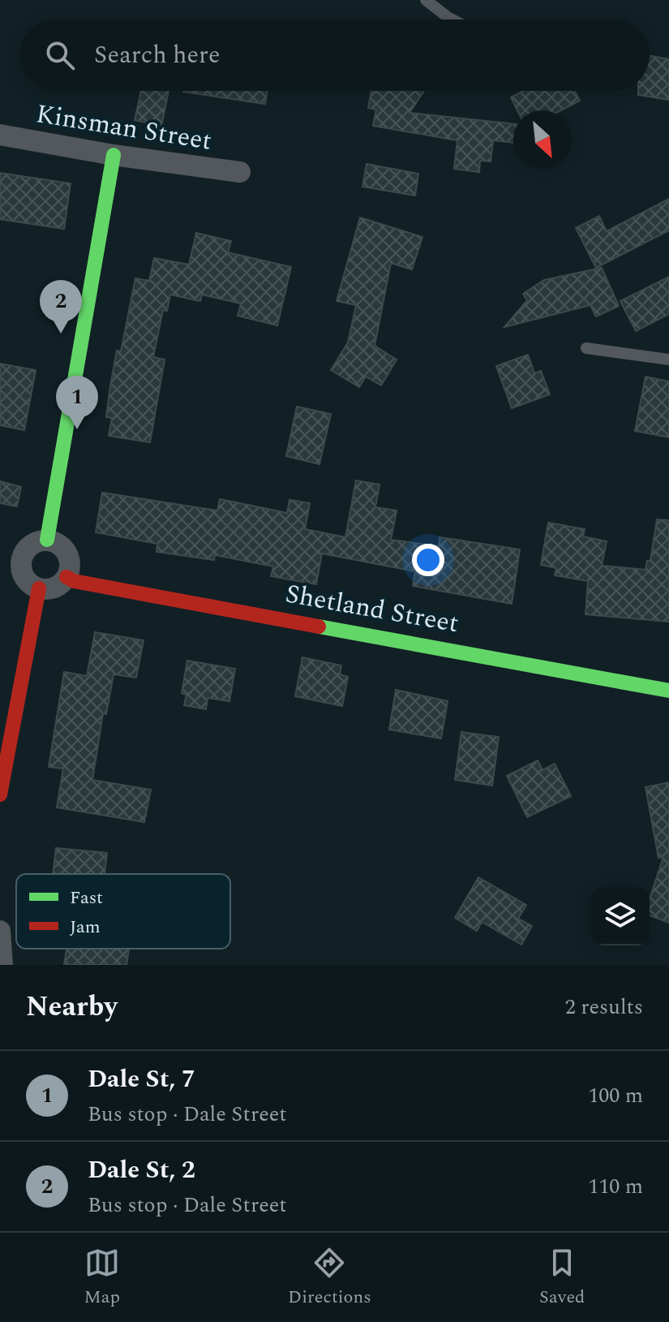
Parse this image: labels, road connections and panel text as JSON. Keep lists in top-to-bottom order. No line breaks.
{"streets":{"street":["Kinsman Street","Shetland Street"]},"legend":["Fast","Jam"],"north":"bottom right","page":{"search":"Search here","pins":["2","1"],"heading":["Nearby","2 results"],"list":[{"mark":"1","name":"Dale St, 7","note":"Bus stop · Dale Street","value":"100 m"},{"mark":"2","name":"Dale St, 2","note":"Bus stop · Dale Street","value":"110 m"}],"nav":["Map","Directions","Saved"]}}
